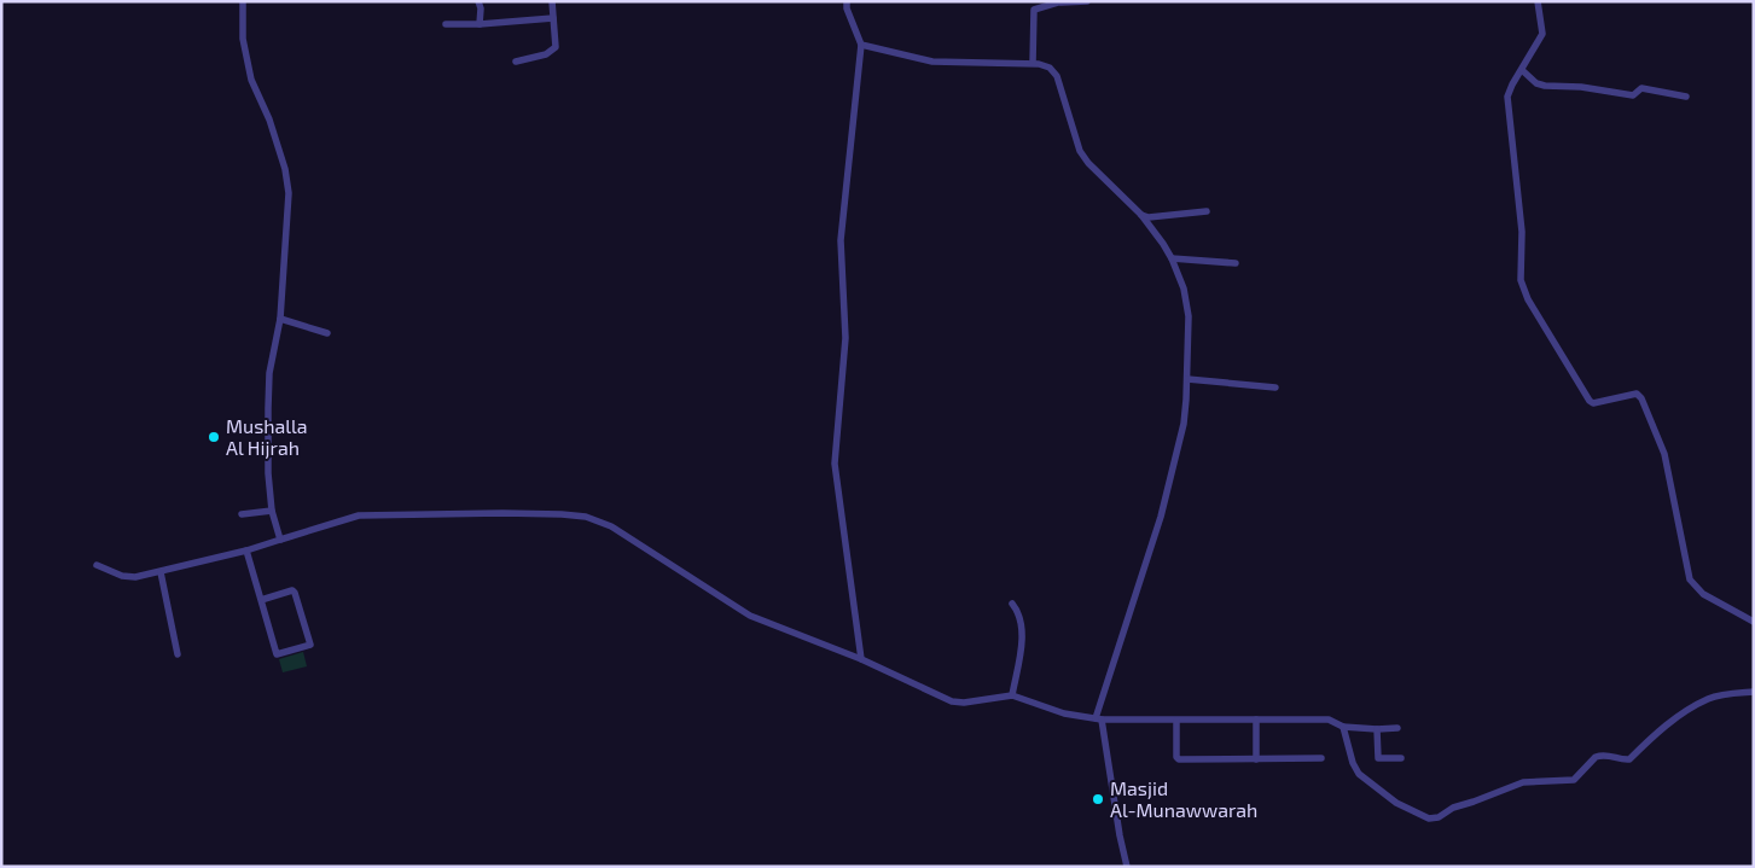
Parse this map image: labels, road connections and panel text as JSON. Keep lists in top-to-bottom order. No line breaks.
{"places":["Mushalla Al Hijrah","Masjid Al-Munawwarah"]}
